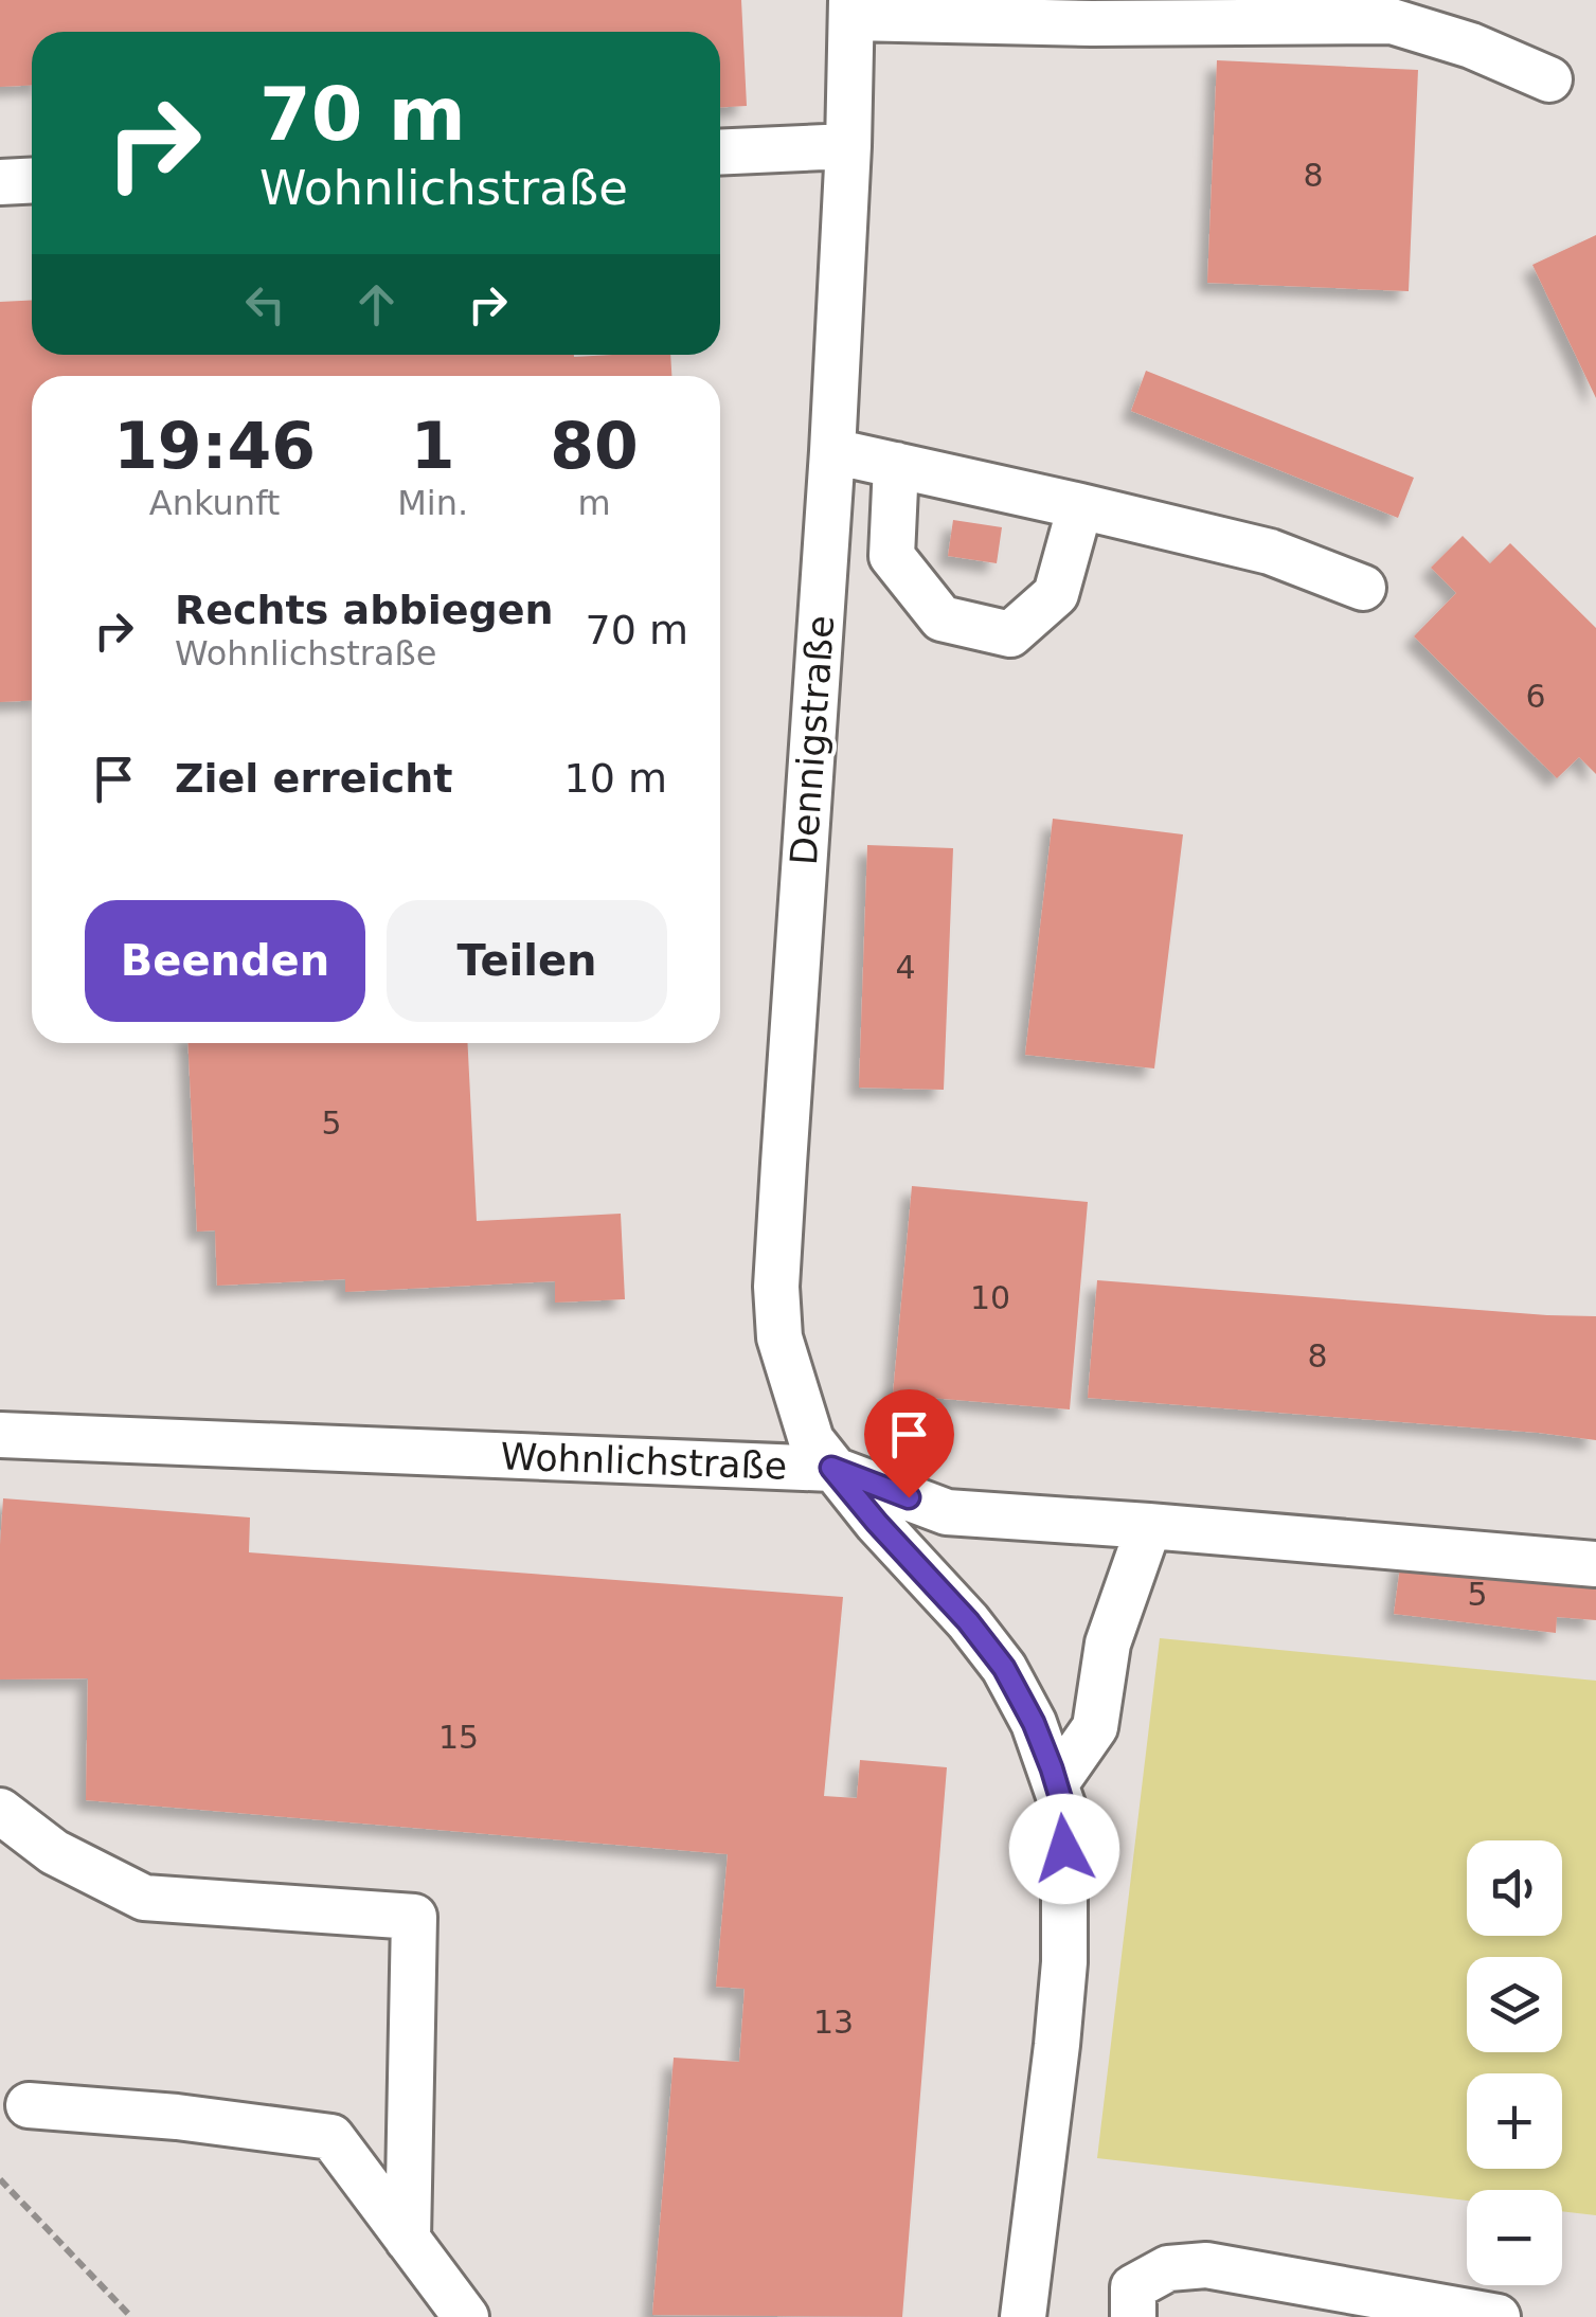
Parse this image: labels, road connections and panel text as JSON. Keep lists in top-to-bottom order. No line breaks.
{"streets":{"street":["Dennigstraße","Wohnlichstraße"]},"crossings":[["Dennigstraße","Wohnlichstraße"]],"house_numbers":["8","6","4","5","10","8","5","15","13"],"page":{"turn":["70 m","Wohnlichstraße"],"eta":["19:46","Ankunft","1","Min.","80","m"],"list":[{"name":"Rechts abbiegen","note":"Wohnlichstraße","value":"70 m"},{"name":"Ziel erreicht","value":"10 m"}],"buttons":["Beenden","Teilen"],"map_buttons":["+","−"]}}
